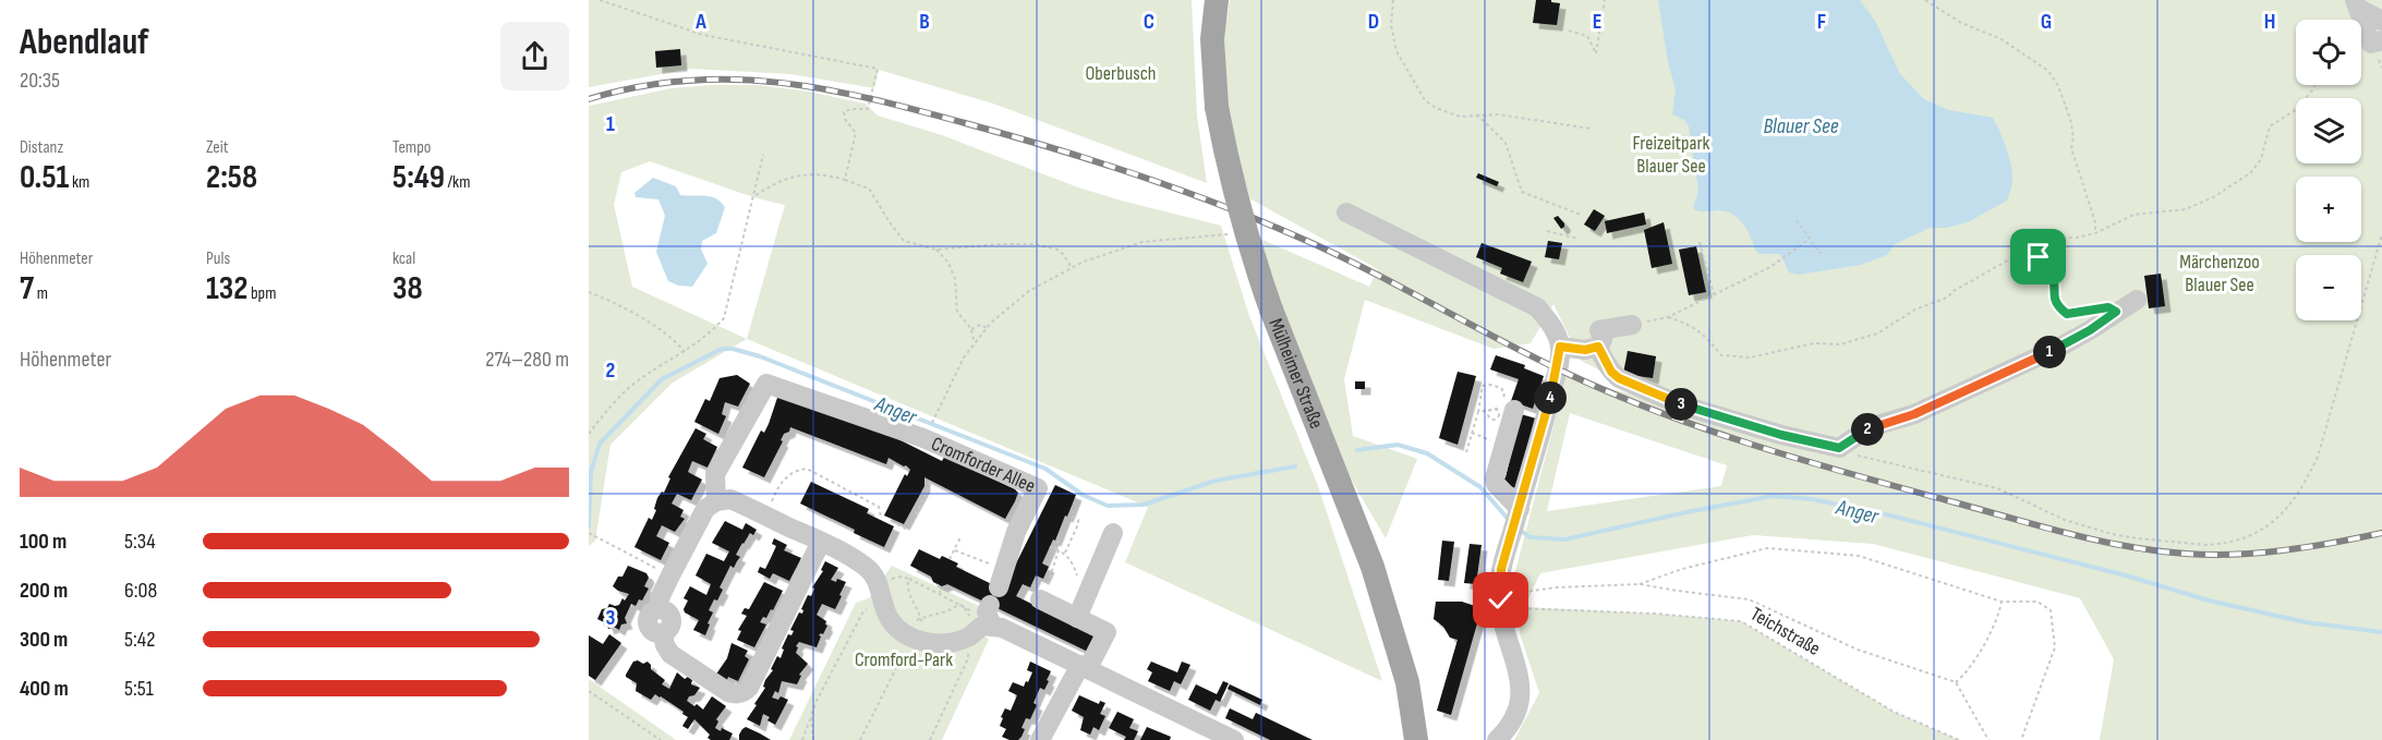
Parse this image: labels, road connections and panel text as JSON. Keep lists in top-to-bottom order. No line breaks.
{"streets":{"main road":["Mülheimer Straße"],"street":["Cromforder Allee"],"path":["Teichstraße"]},"water":["Blauer See","Anger"],"parks":["Oberbusch","Freizeitpark Blauer See","Märchenzoo Blauer See","Cromford-Park"],"page":{"heading":["Abendlauf","20:35"],"map_buttons":["+","−"],"stats":[["Distanz","0.51 km"],["Zeit","2:58"],["Tempo","5:49 /km"],["Höhenmeter","7 m"],["Puls","132 bpm"],["kcal","38"]],"chart":["Höhenmeter","274–280 m"],"pins":["1","4","3","2"],"list":[{"name":"100 m","note":"5:34"},{"name":"200 m","note":"6:08"},{"name":"300 m","note":"5:42"},{"name":"400 m","note":"5:51"}]},"grid":{"columns":["A","B","C","D","E","F","G","H"],"rows":["1","2","3"]}}
